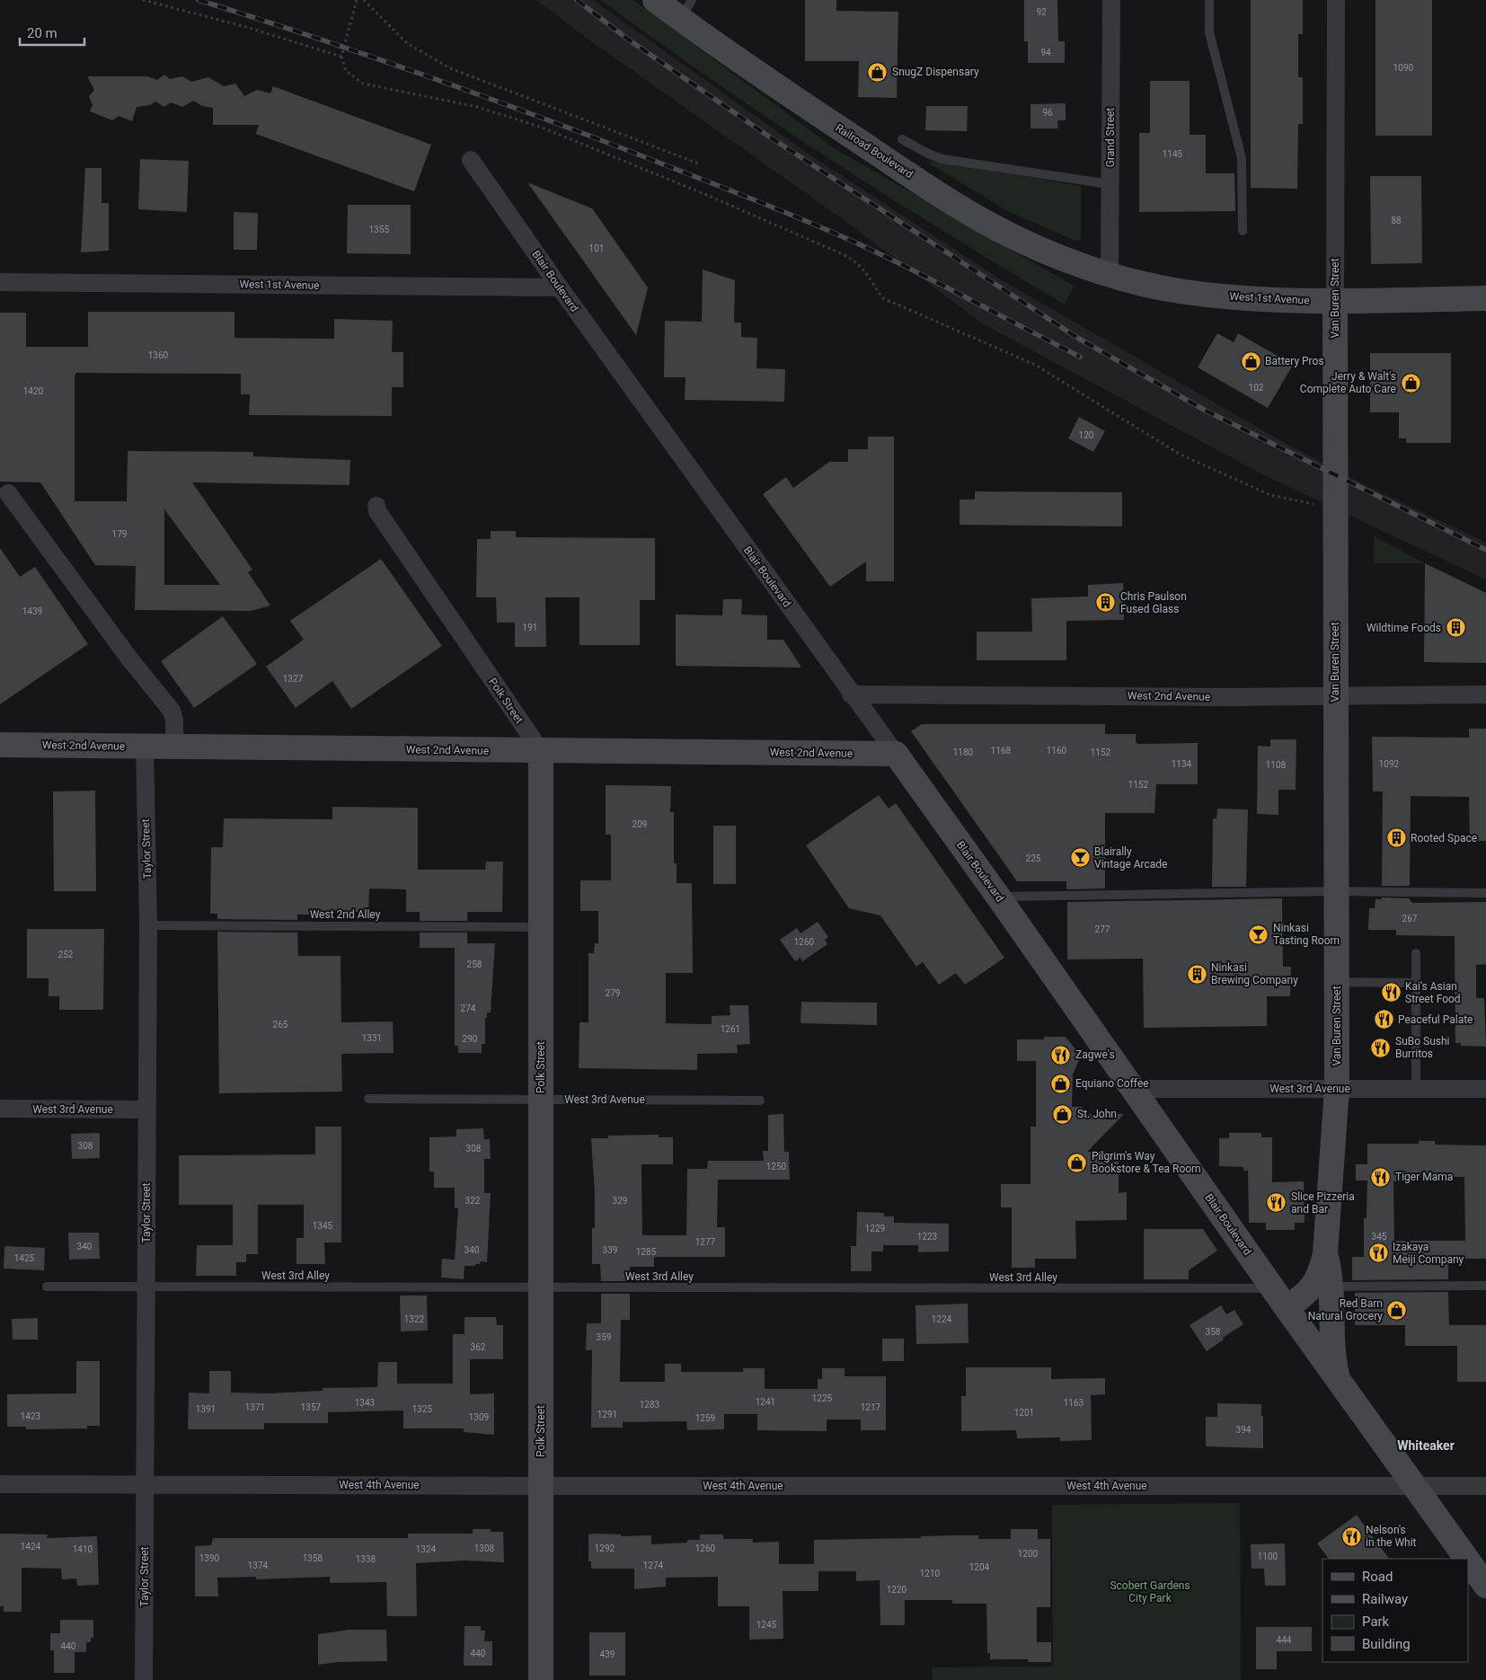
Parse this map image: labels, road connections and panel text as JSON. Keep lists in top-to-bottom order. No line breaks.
{"streets":{"street":["Grand Street","Railroad Boulevard","Blair Boulevard","West 1st Avenue","Van Buren Street","West 2nd Avenue","Polk Street","Taylor Street","West 3rd Avenue","West 4th Avenue"],"lane":["West 2nd Alley","West 3rd Alley"]},"crossings":[["Grand Street","Railroad Boulevard"],["Grand Street","West 1st Avenue"],["Railroad Boulevard","West 1st Avenue"],["Blair Boulevard","West 1st Avenue"],["Blair Boulevard","Van Buren Street"],["Blair Boulevard","West 2nd Avenue"],["Blair Boulevard","West 3rd Avenue"],["Blair Boulevard","West 3rd Alley"],["Blair Boulevard","West 4th Avenue"],["West 1st Avenue","Van Buren Street"],["Van Buren Street","West 2nd Avenue"],["Van Buren Street","West 3rd Avenue"],["West 2nd Avenue","Polk Street"],["West 2nd Avenue","Taylor Street"],["Polk Street","West 2nd Alley"],["Polk Street","West 3rd Avenue"],["Polk Street","West 3rd Alley"],["Polk Street","West 4th Avenue"],["Taylor Street","West 2nd Alley"],["Taylor Street","West 3rd Avenue"],["Taylor Street","West 3rd Alley"],["Taylor Street","West 4th Avenue"]],"districts":["Whiteaker"],"parks":["Scobert Gardens City Park"],"places":{"shop":["SnugZ Dispensary","Battery Pros","Jerry & Walt's Complete Auto Care","Equiano Coffee","St. John","Pilgrim's Way Bookstore & Tea Room","Red Barn Natural Grocery"],"building":["Chris Paulson Fused Glass","Wildtime Foods","Rooted Space","Ninkasi Brewing Company"],"bar":["Blairally Vintage Arcade","Ninkasi Tasting Room"],"restaurant":["Kai's Asian Street Food","Peaceful Palate","SuBo Sushi Burritos","Zagwe's","Tiger Mama","Slice Pizzeria and Bar","Izakaya Meiji Company","Nelson's in the Whit"]},"house_numbers":["92","94","1090","96","1145","88","1355","101","1360","102","1420","120","179","1439","191","1327","1168","1160","1180","1152","1134","1092","1108","1152","209","225","267","277","1260","252","258","279","274","265","1261","1331","290","308","308","1250","322","329","1345","1229","1223","345","1277","340","340","339","1285","1425","1322","1224","358","359","362","1225","1241","1343","1163","1283","1371","1357","1217","1391","1325","1201","1291","1423","1309","1259","394","1424","1308","1292","1260","1410","1324","1200","1100","1390","1358","1338","1374","1274","1204","1210","1220","1245","444","440","440","439"],"legend":["Road","Railway","Park","Building"],"scale_bar":"20 m"}
